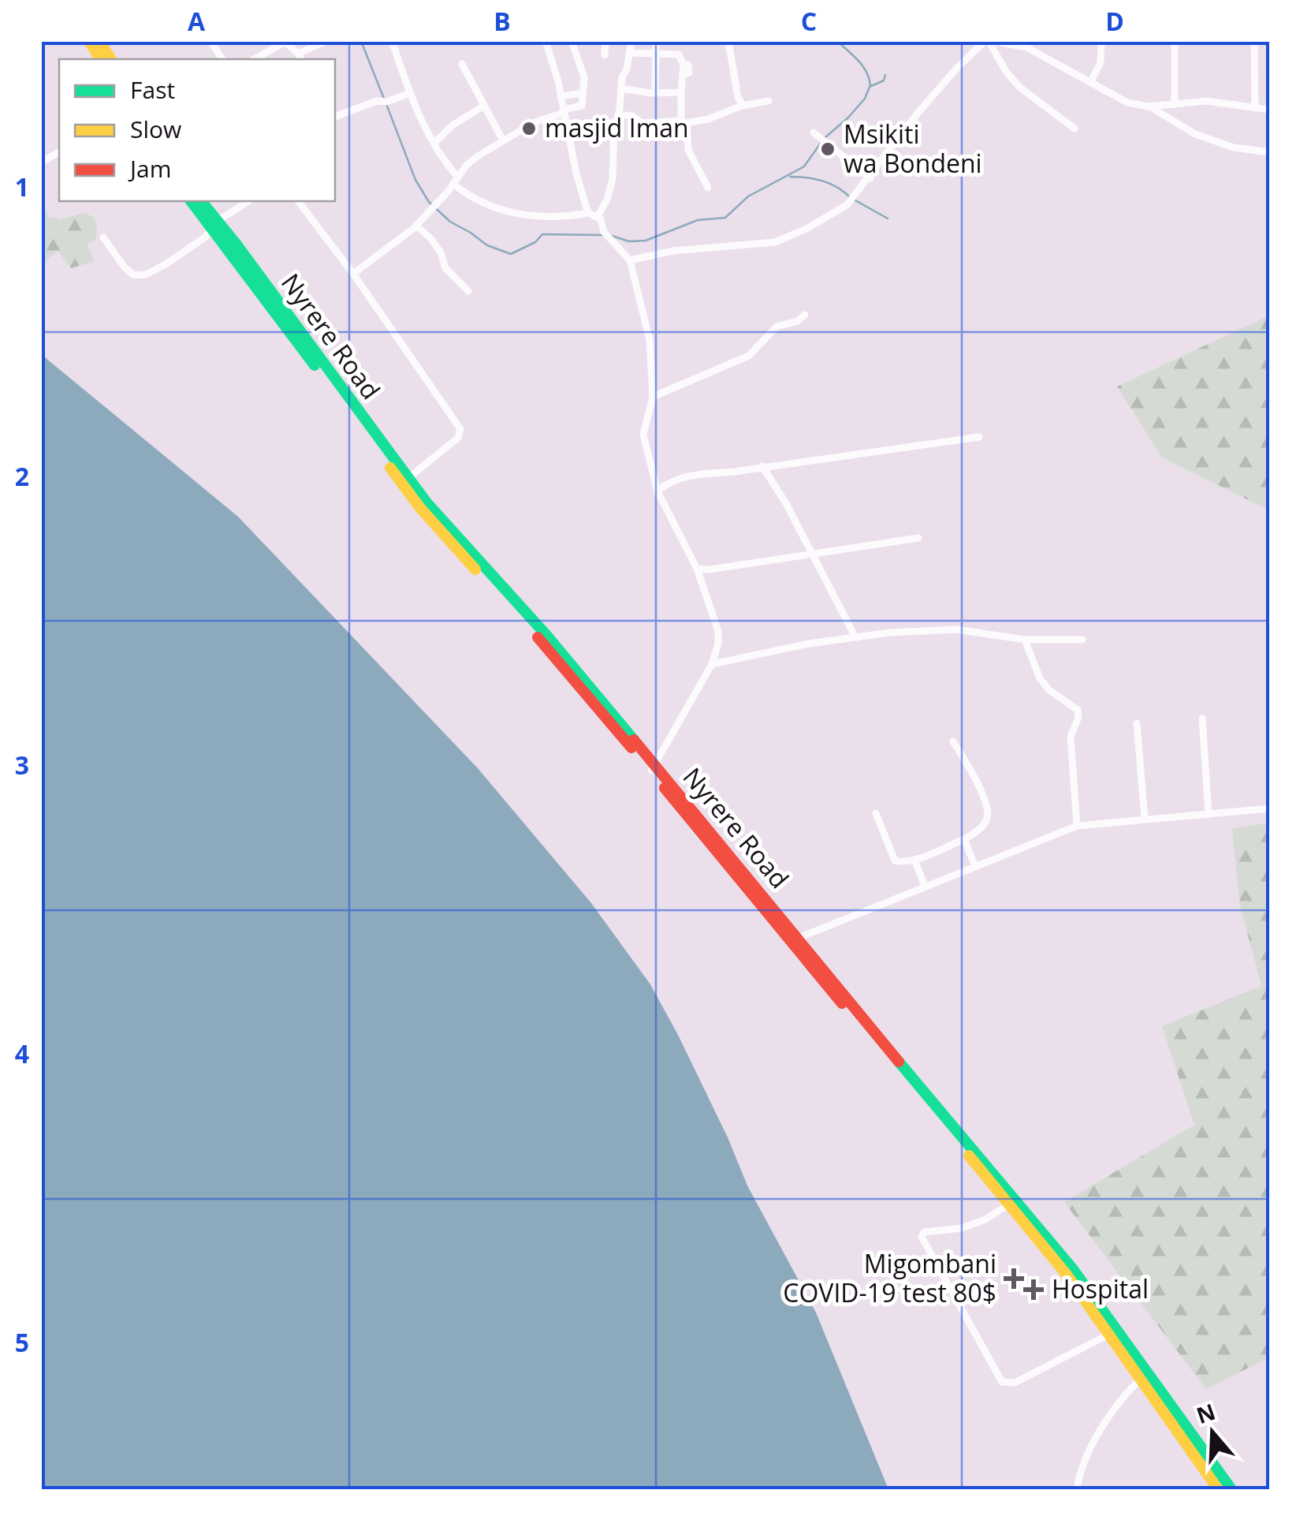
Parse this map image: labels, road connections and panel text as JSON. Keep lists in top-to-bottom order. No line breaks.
{"streets":{"main road":["Nyrere Road"]},"places":{"other":["masjid Iman","Msikiti wa Bondeni"],"health":["Migombani COVID-19 test 80$","Hospital"]},"legend":["Fast","Slow","Jam"],"north":"top","grid":{"columns":["A","B","C","D"],"rows":["1","2","3","4","5"]}}
